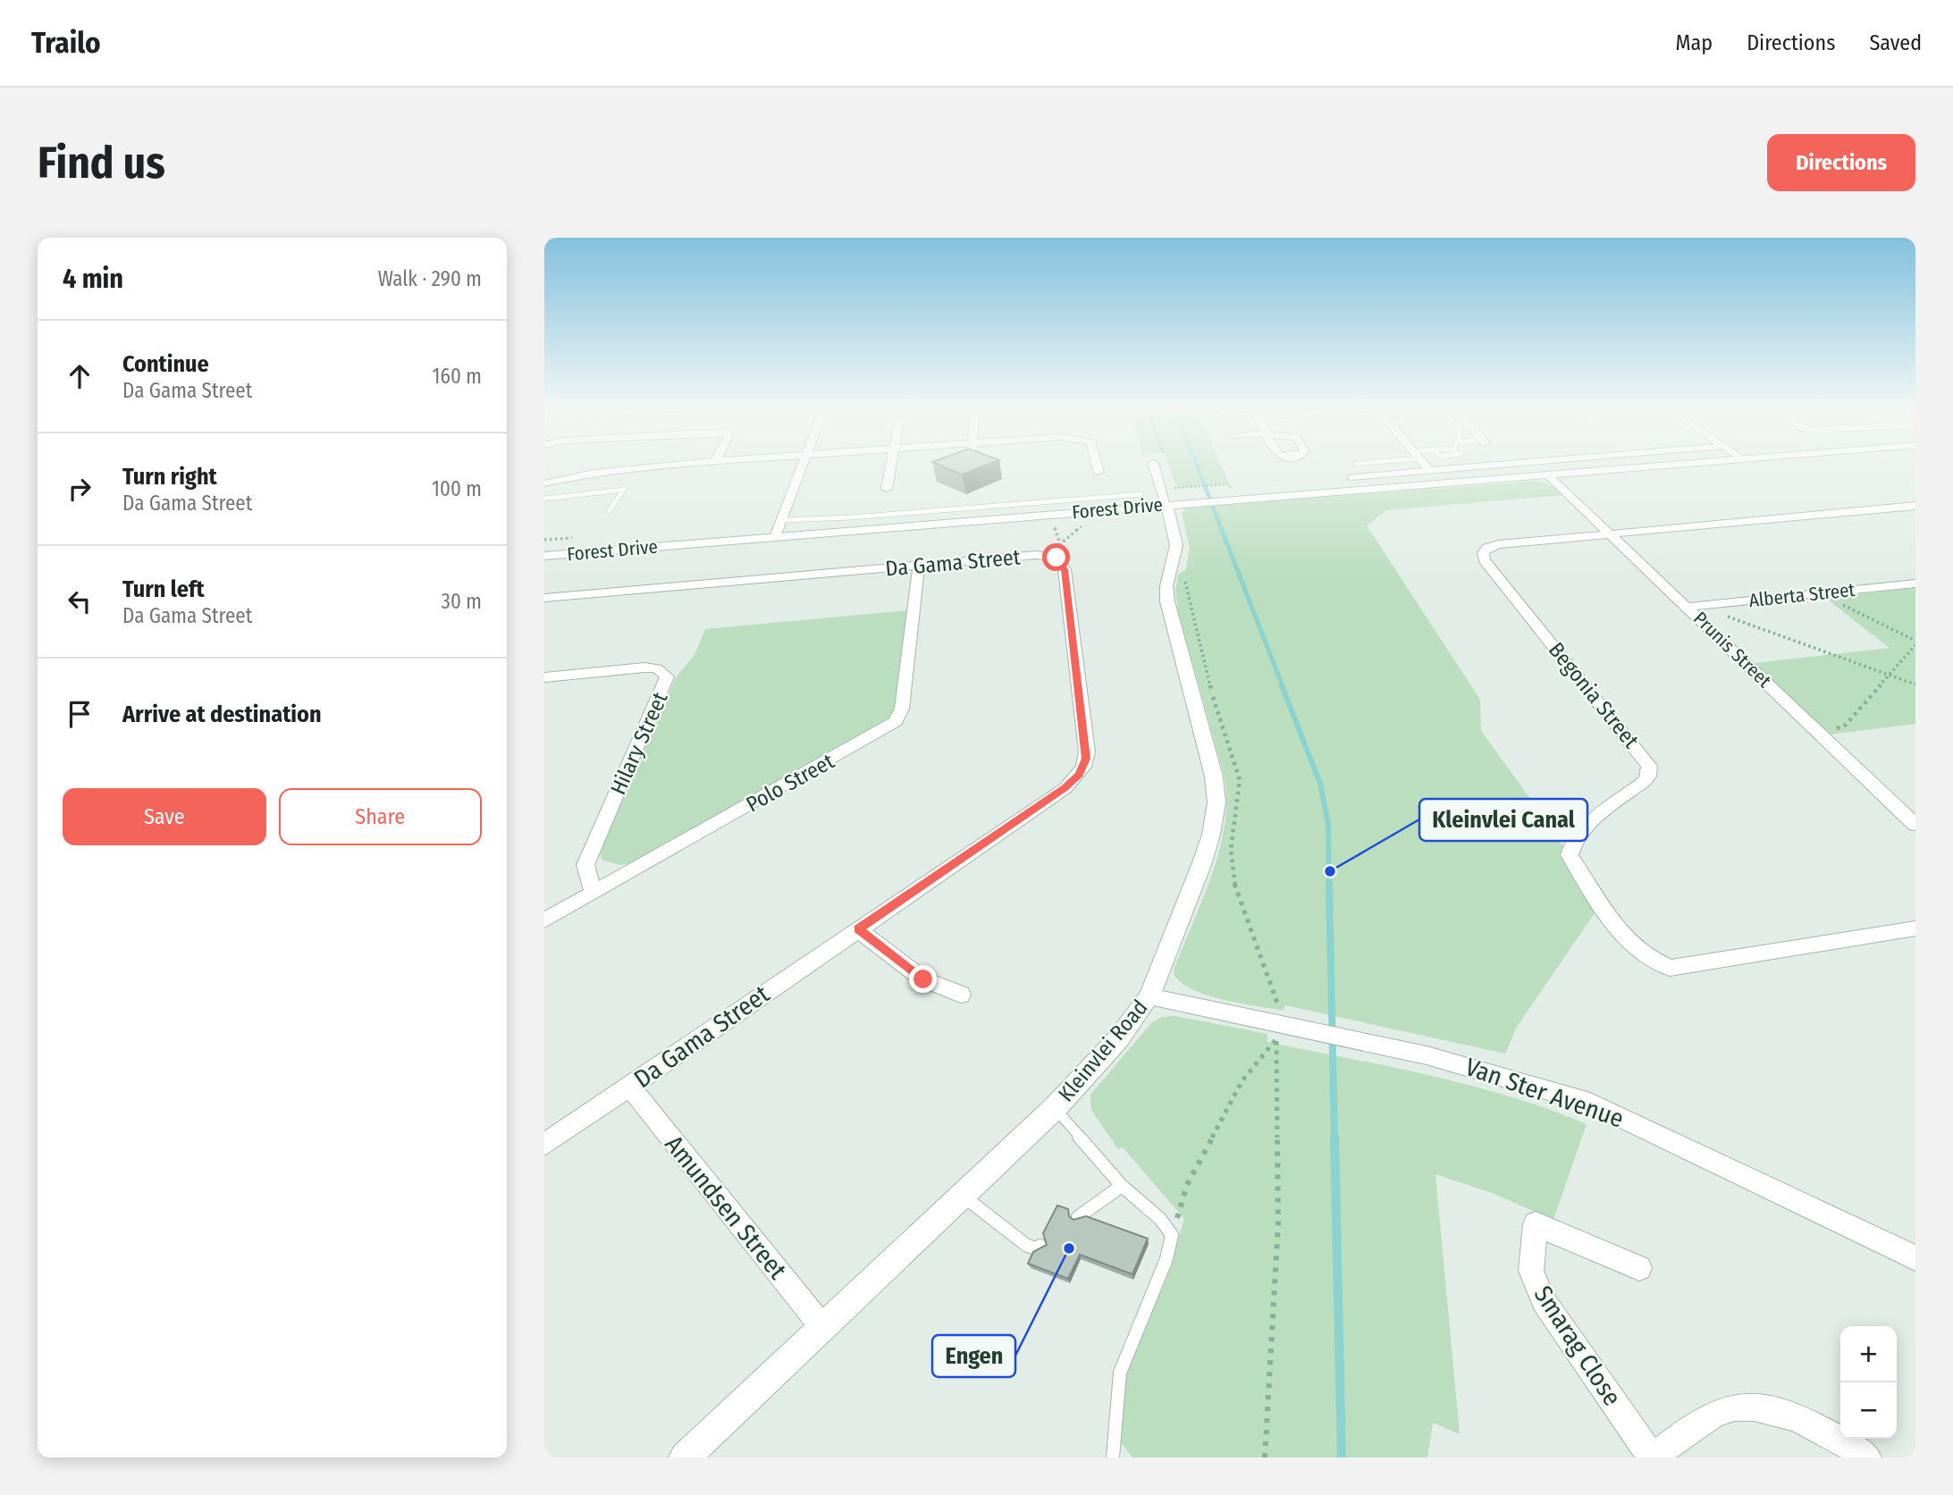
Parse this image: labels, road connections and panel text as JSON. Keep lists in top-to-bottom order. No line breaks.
{"streets":{"street":["Forest Drive","Da Gama Street","Alberta Street","Prunis Street","Begonia Street","Hilary Street","Polo Street","Kleinvlei Road","Van Ster Avenue","Amundsen Street","Smarag Close"]},"crossings":[["Forest Drive","Prunis Street"],["Forest Drive","Kleinvlei Road"],["Da Gama Street","Polo Street"],["Da Gama Street","Amundsen Street"],["Alberta Street","Prunis Street"],["Prunis Street","Begonia Street"],["Hilary Street","Polo Street"],["Kleinvlei Road","Van Ster Avenue"],["Kleinvlei Road","Amundsen Street"]],"places":["Kleinvlei Canal","Engen"],"page":{"header":"Trailo","nav":["Map","Directions","Saved"],"buttons":["Directions",["Save","Share"]],"title":"Find us","heading":["4 min","Walk · 290 m"],"list":[["Continue","Da Gama Street","160 m"],["Turn right","Da Gama Street","100 m"],["Turn left","Da Gama Street","30 m"],"Arrive at destination"],"map_buttons":["+","−"]}}
